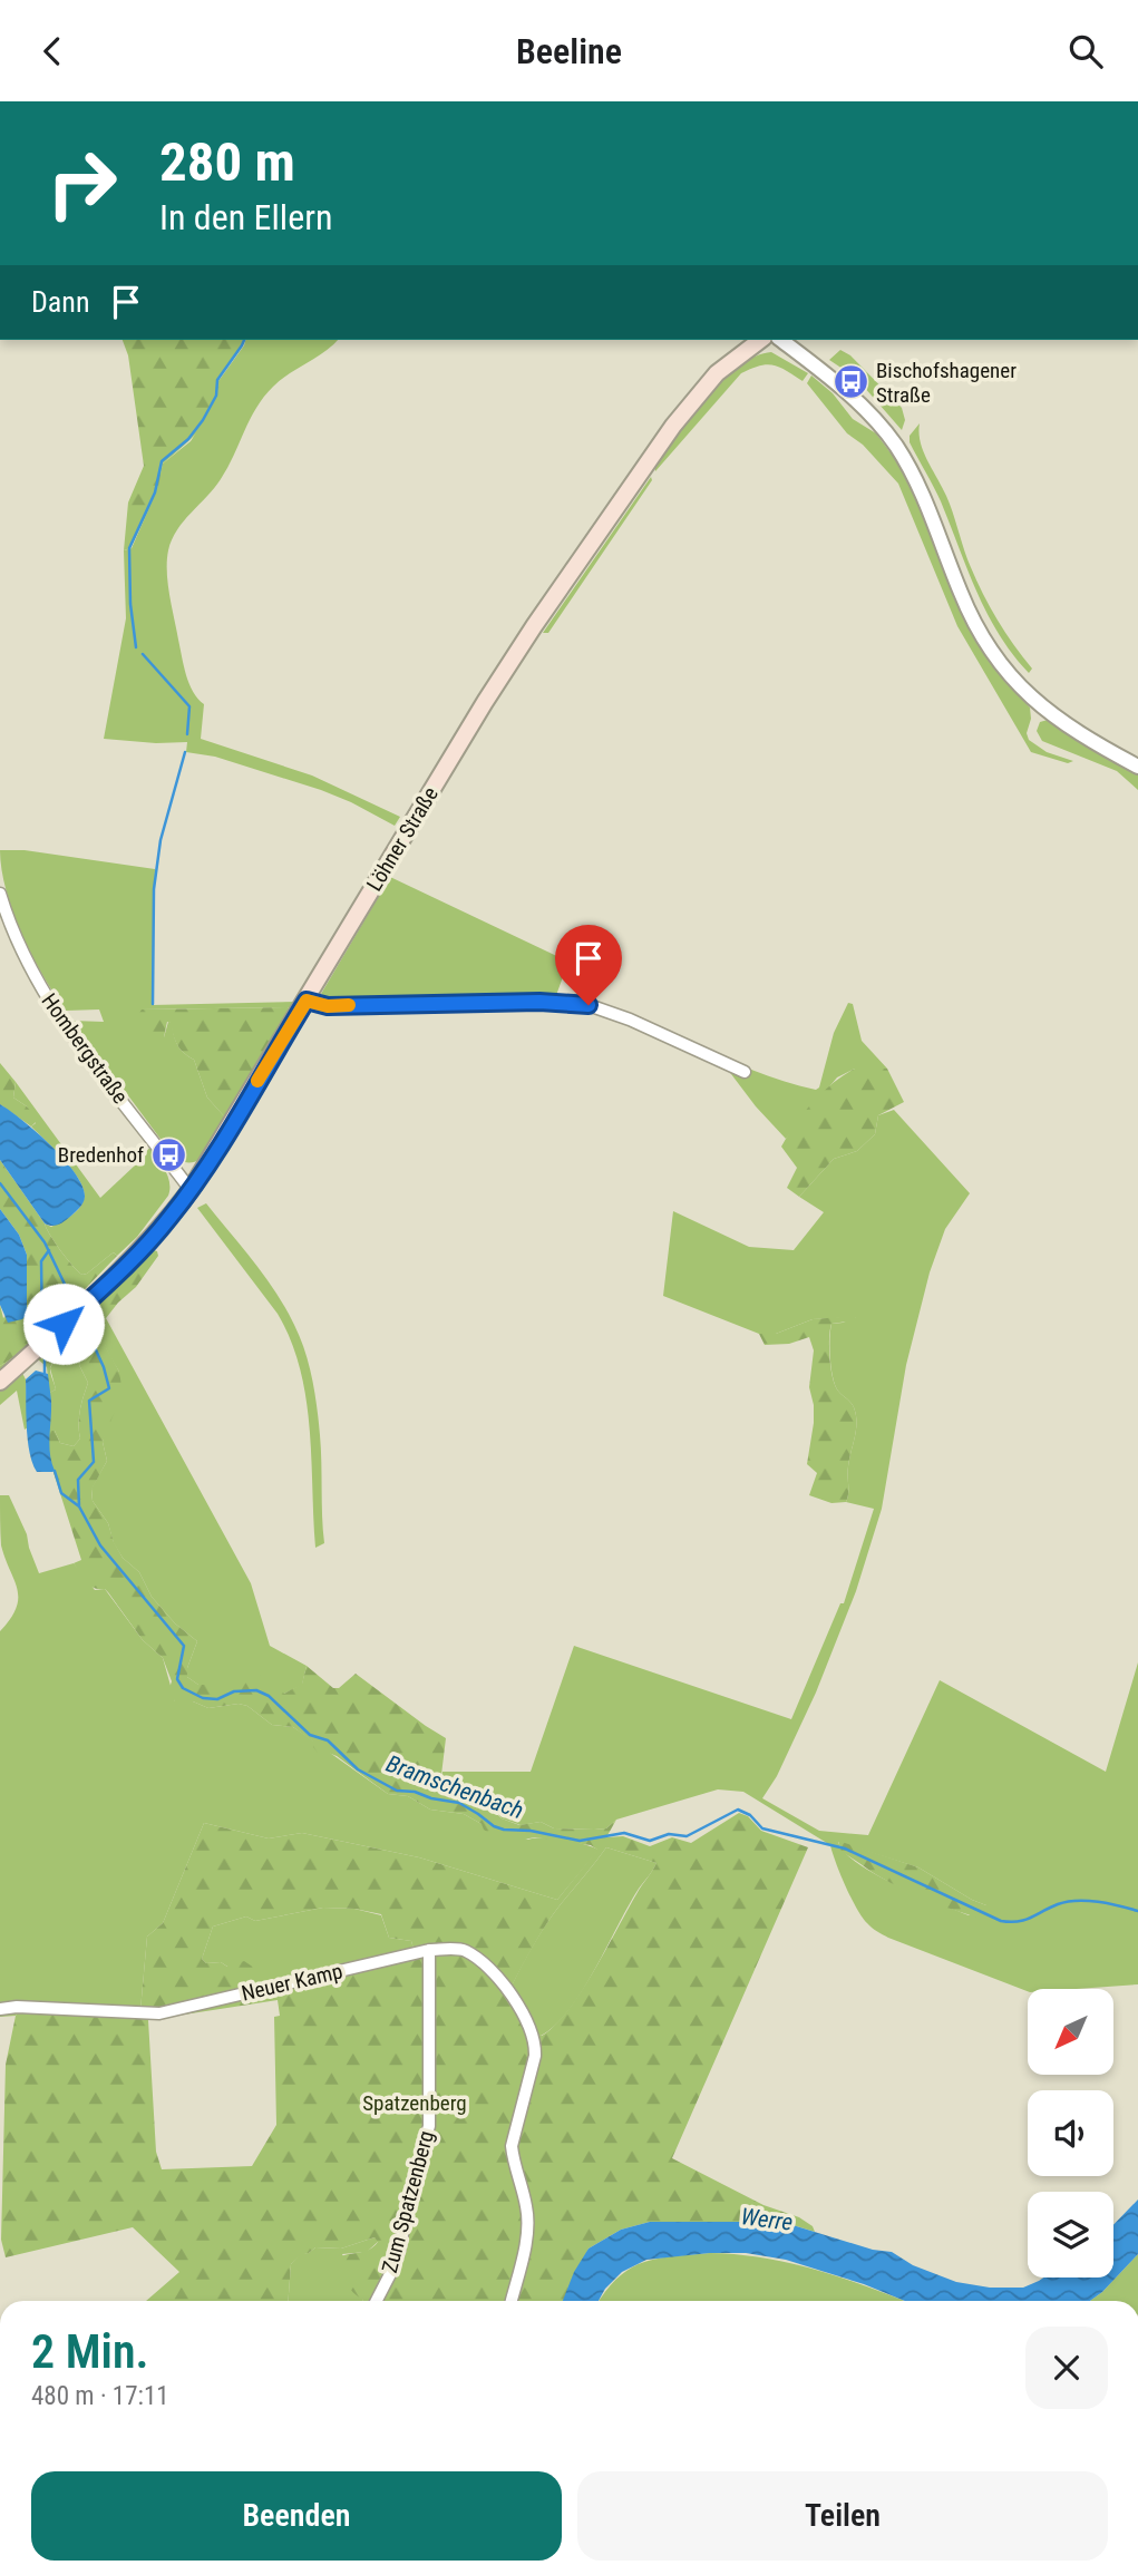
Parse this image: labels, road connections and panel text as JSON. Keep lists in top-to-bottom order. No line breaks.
{"streets":{"main road":["Löhner Straße"],"street":["Hombergstraße","Neuer Kamp","Zum Spatzenberg"]},"crossings":[["Löhner Straße","Hombergstraße"],["Neuer Kamp","Zum Spatzenberg"]],"water":["Bramschenbach","Werre"],"parks":["Spatzenberg"],"places":{"bus stop":["Bischofshagener Straße","Bredenhof"]},"north":"bottom left","page":{"header":"Beeline","turn":["280 m","In den Ellern"],"then":"Dann","heading":["2 Min.","480 m · 17:11"],"buttons":["Beenden","Teilen"]}}
